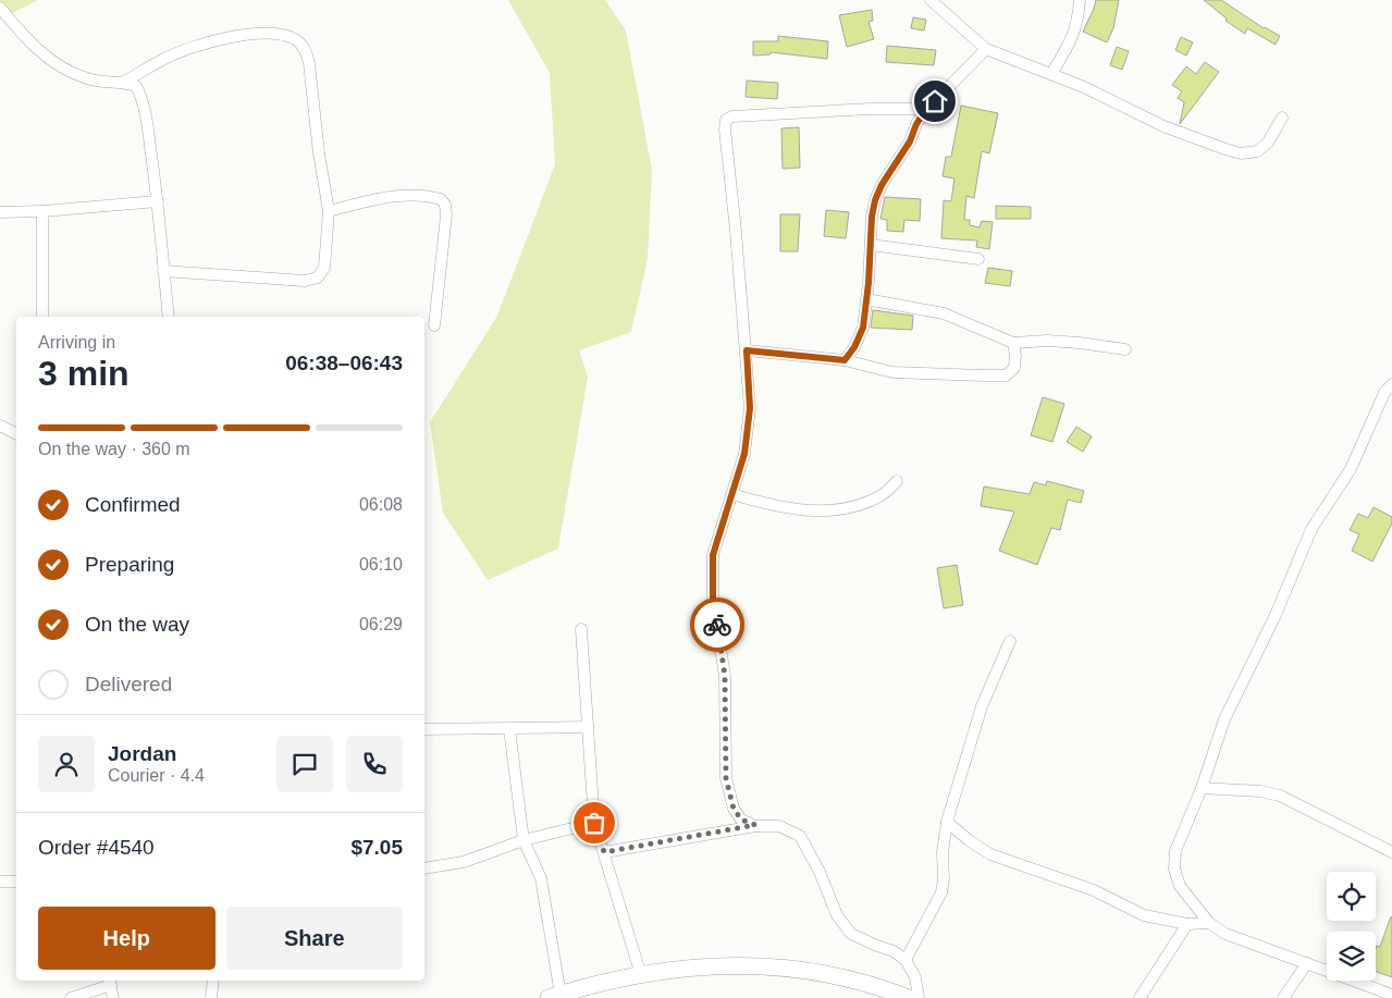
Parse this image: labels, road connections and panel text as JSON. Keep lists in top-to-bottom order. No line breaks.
{"page":{"heading":["3 min","Arriving in","06:38–06:43"],"panel":["Jordan","Courier · 4.4","Order #4540","$7.05"],"bar":"On the way · 360 m","list":[["Confirmed","06:08"],["Preparing","06:10"],["On the way","06:29"],"Delivered"],"buttons":["Help","Share"]}}
